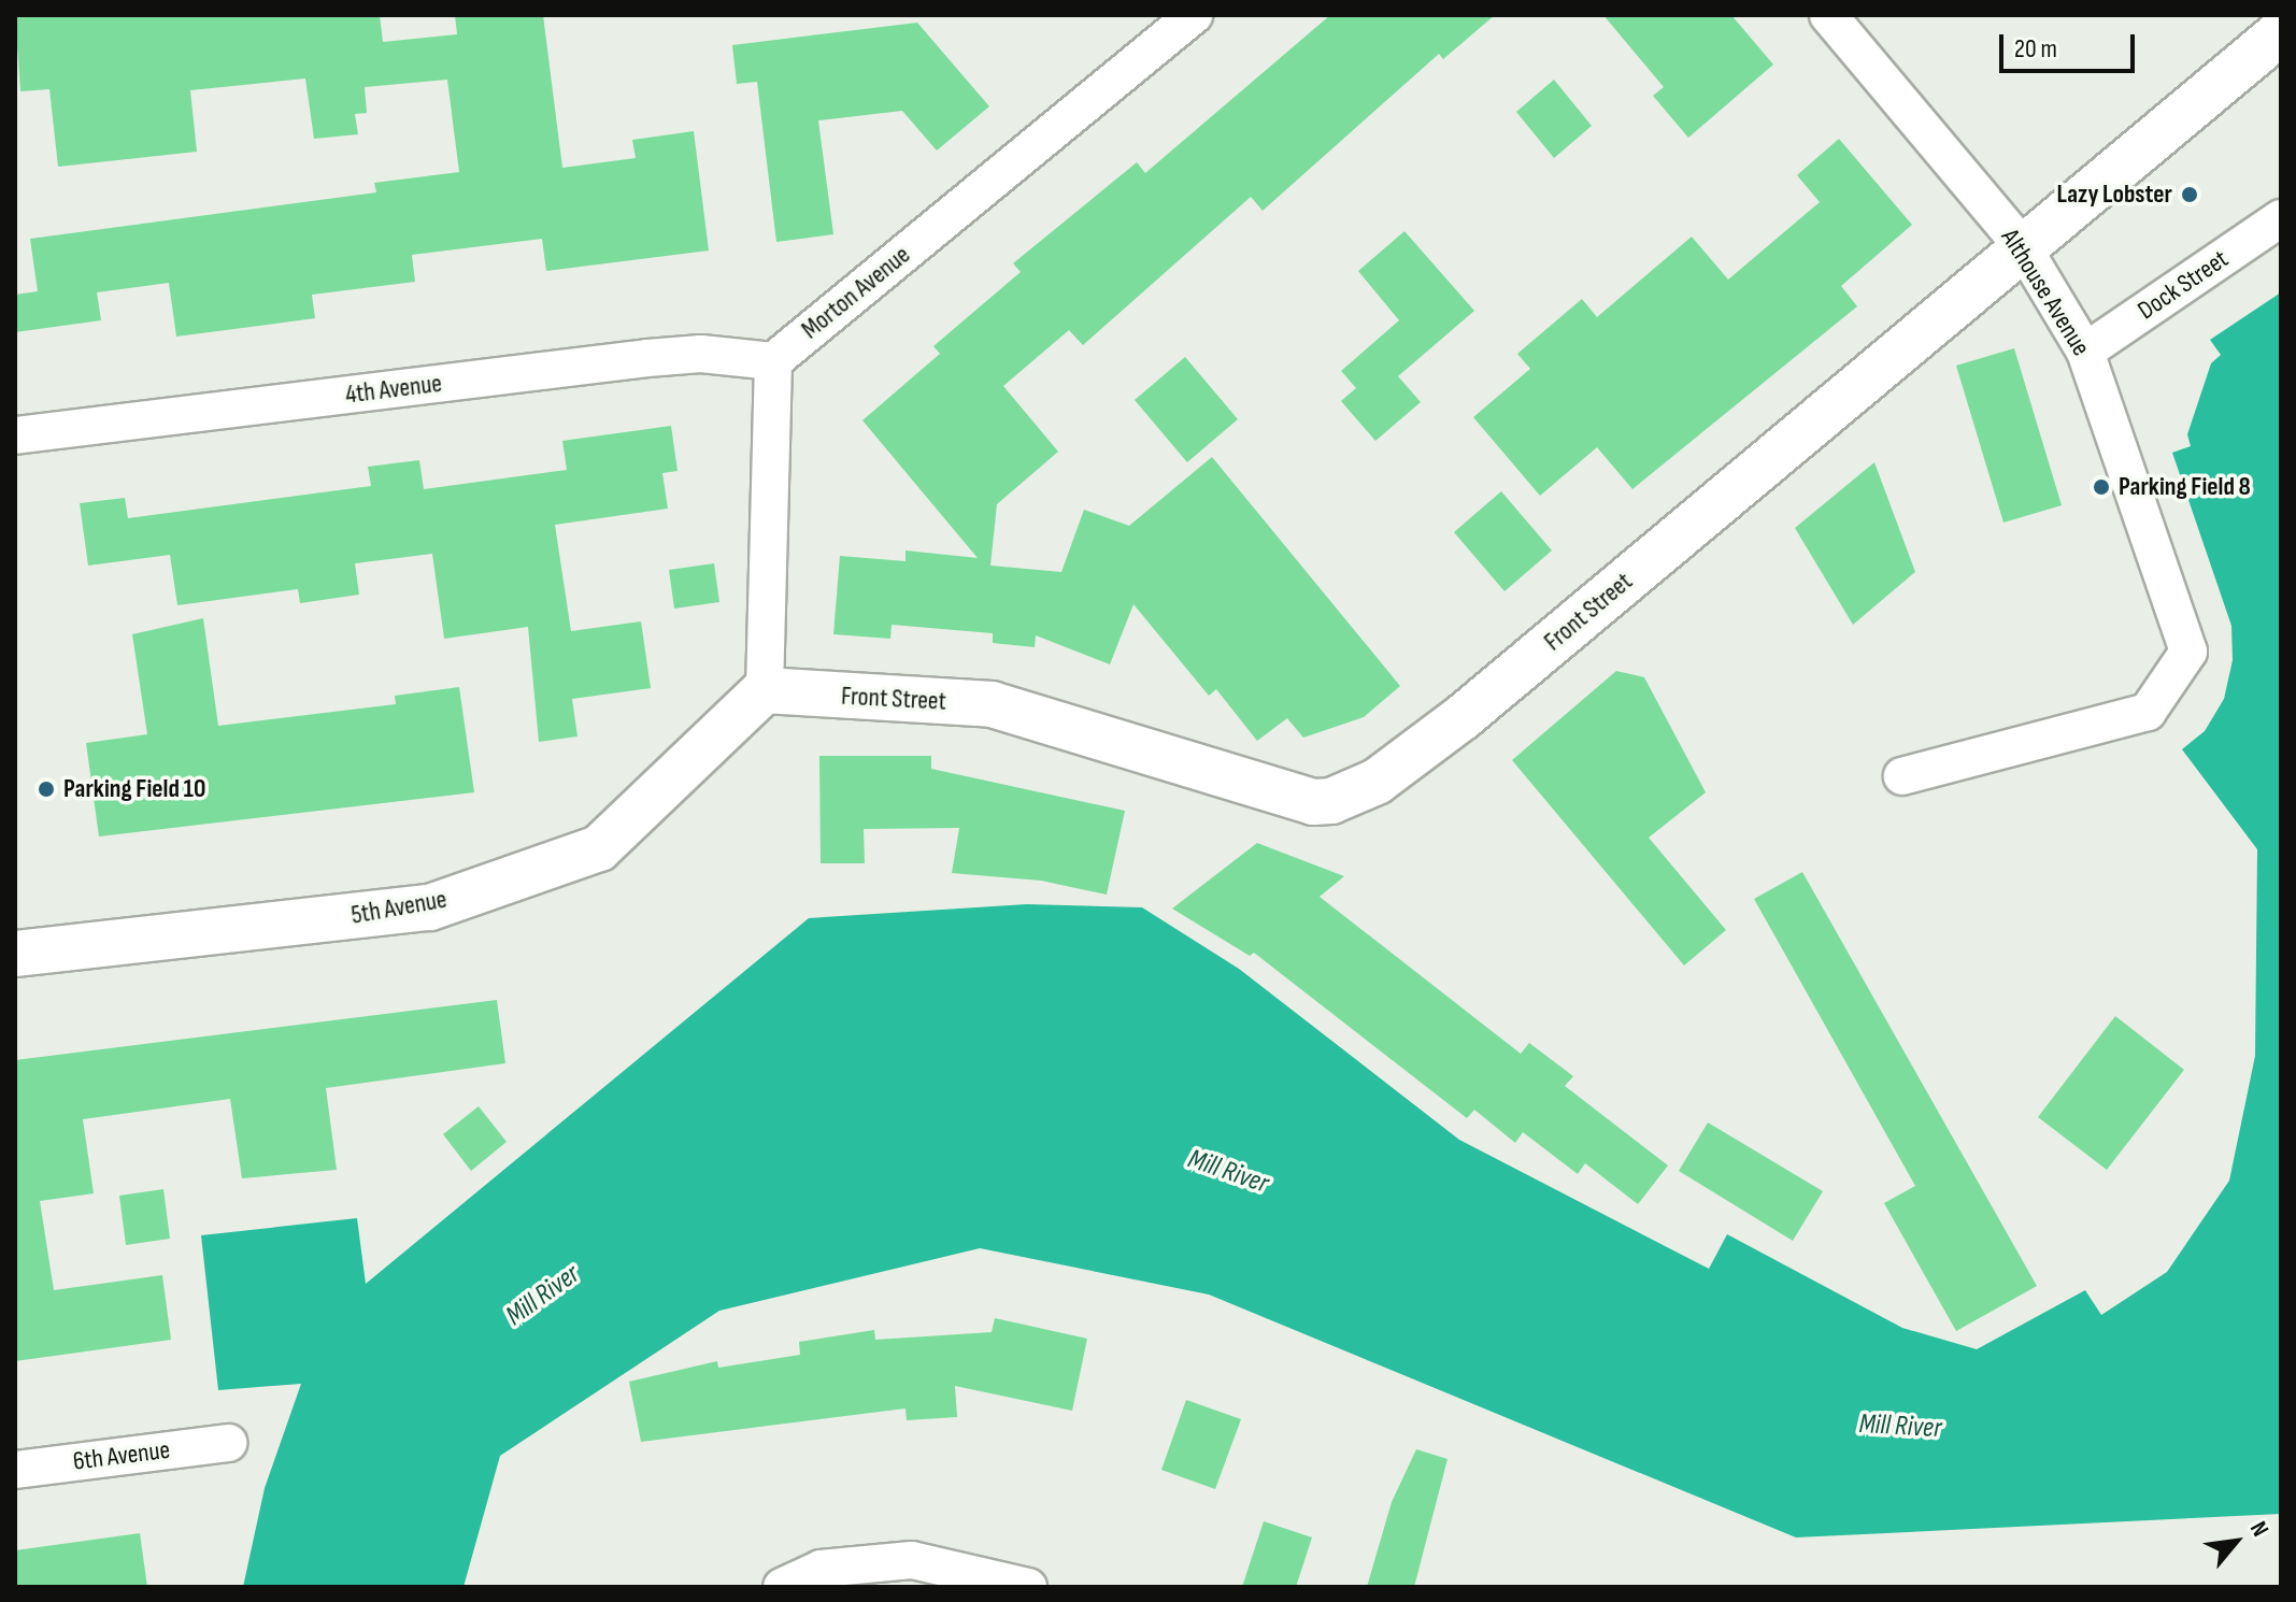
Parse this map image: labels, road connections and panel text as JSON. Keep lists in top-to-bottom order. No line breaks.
{"streets":{"street":["Dock Street","Morton Avenue","Althouse Avenue","4th Avenue","Front Street","5th Avenue","6th Avenue"]},"crossings":[["Dock Street","Althouse Avenue"],["Morton Avenue","4th Avenue"],["Althouse Avenue","Front Street"],["Front Street","5th Avenue"]],"water":["Mill River"],"places":["Lazy Lobster","Parking Field 8","Parking Field 10"],"scale_bar":"20 m","north":"top right"}
